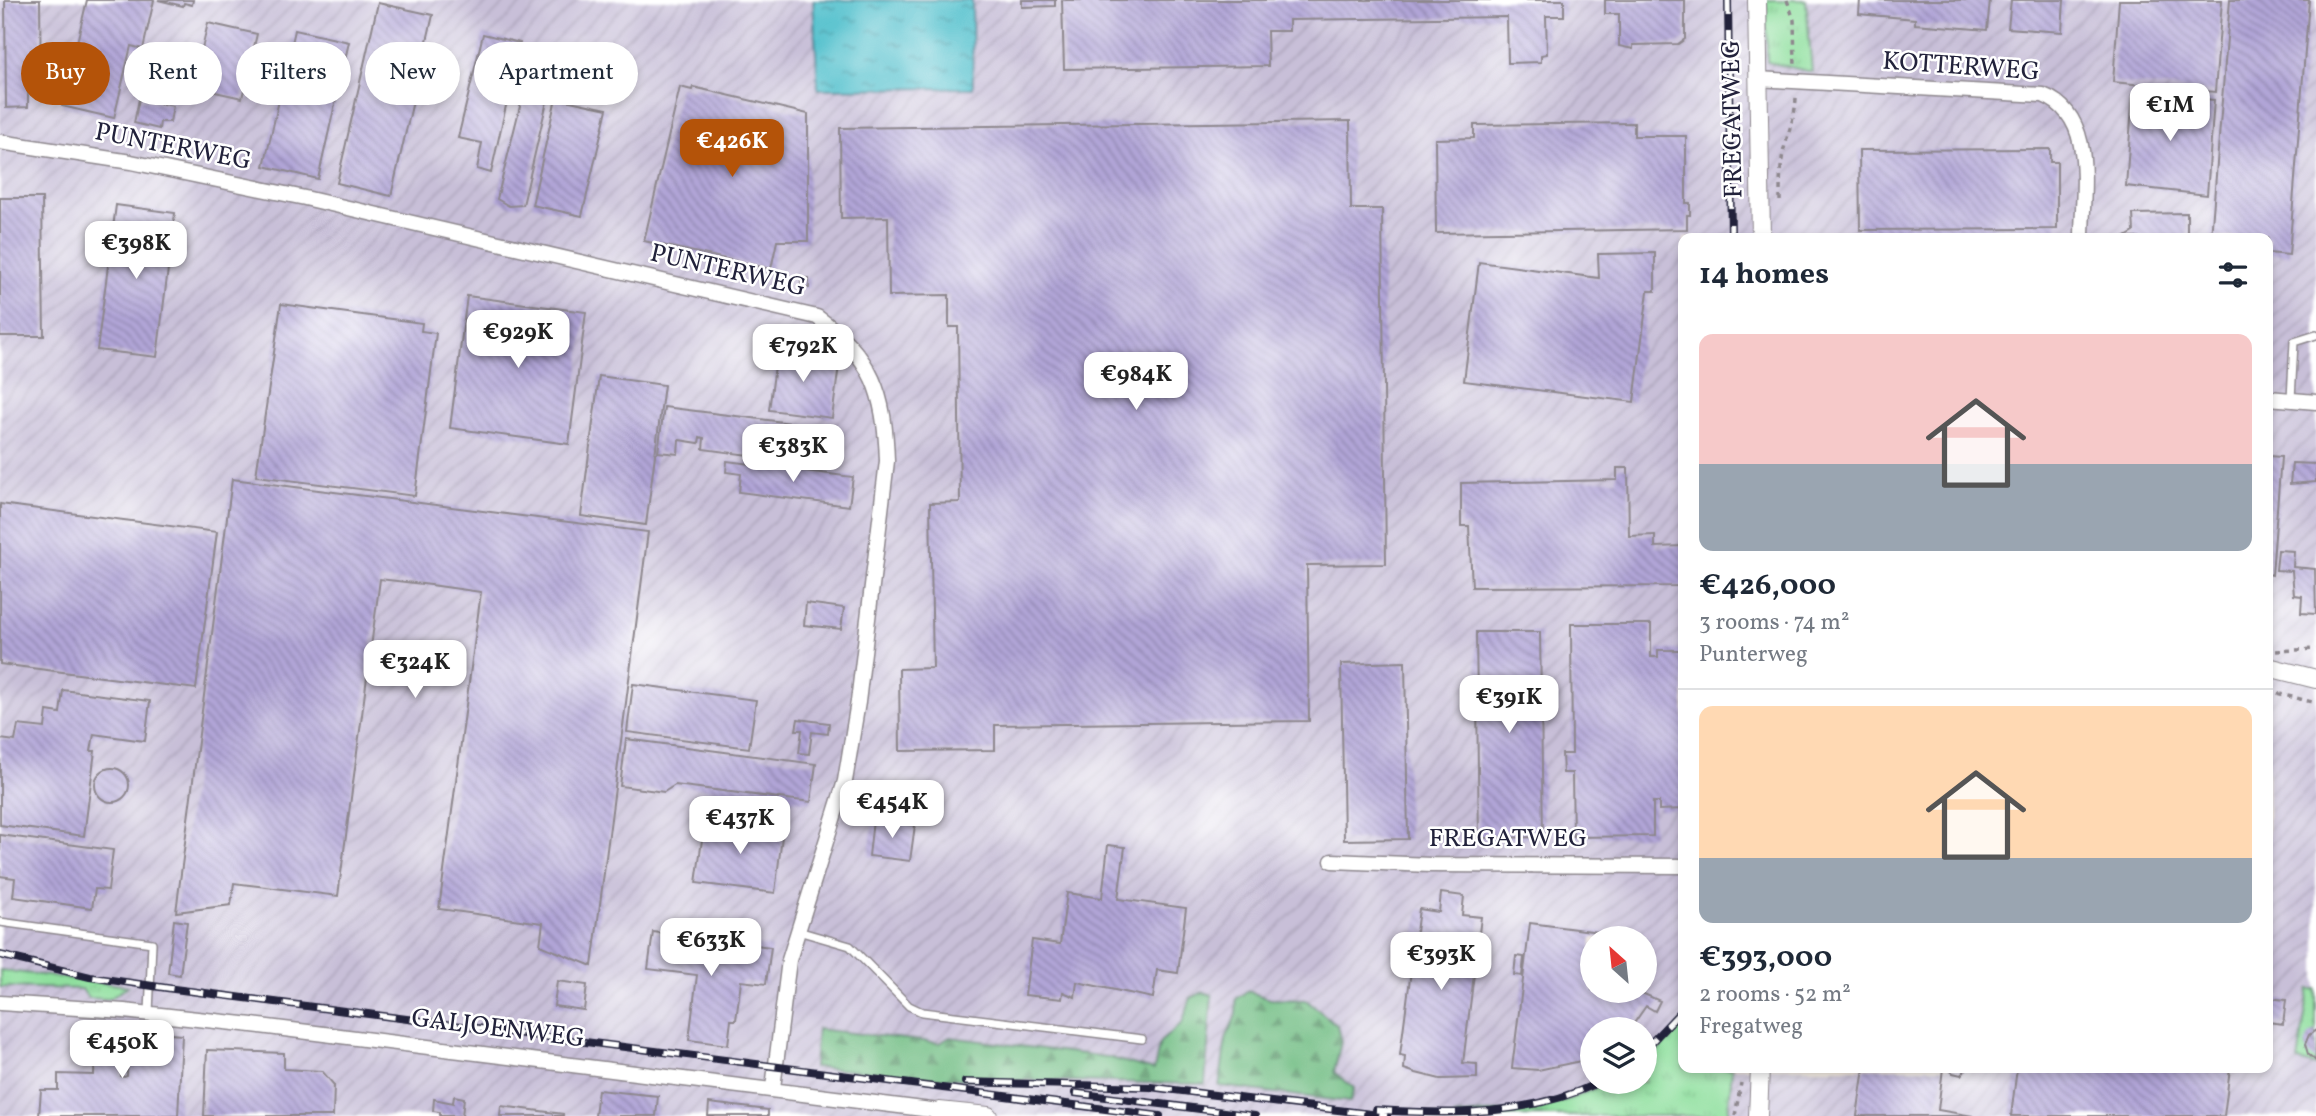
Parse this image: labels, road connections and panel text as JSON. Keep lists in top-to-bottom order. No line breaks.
{"streets":{"street":["KOTTERWEG","FREGATWEG","PUNTERWEG","GALJOENWEG"]},"crossings":[["KOTTERWEG","FREGATWEG"],["PUNTERWEG","GALJOENWEG"]],"north":"top left","page":{"chip":["Buy","Rent","Filters","New","Apartment"],"price":["€1M","€426K","€398K","€929K","€792K","€984K","€383K","€324K","€391K","€454K","€437K","€633K","€393K","€450K"],"heading":"14 homes","list":[{"name":"€426,000","note":"3 rooms · 74 m² · Punterweg"},{"name":"€393,000","note":"2 rooms · 52 m² · Fregatweg"}]}}
